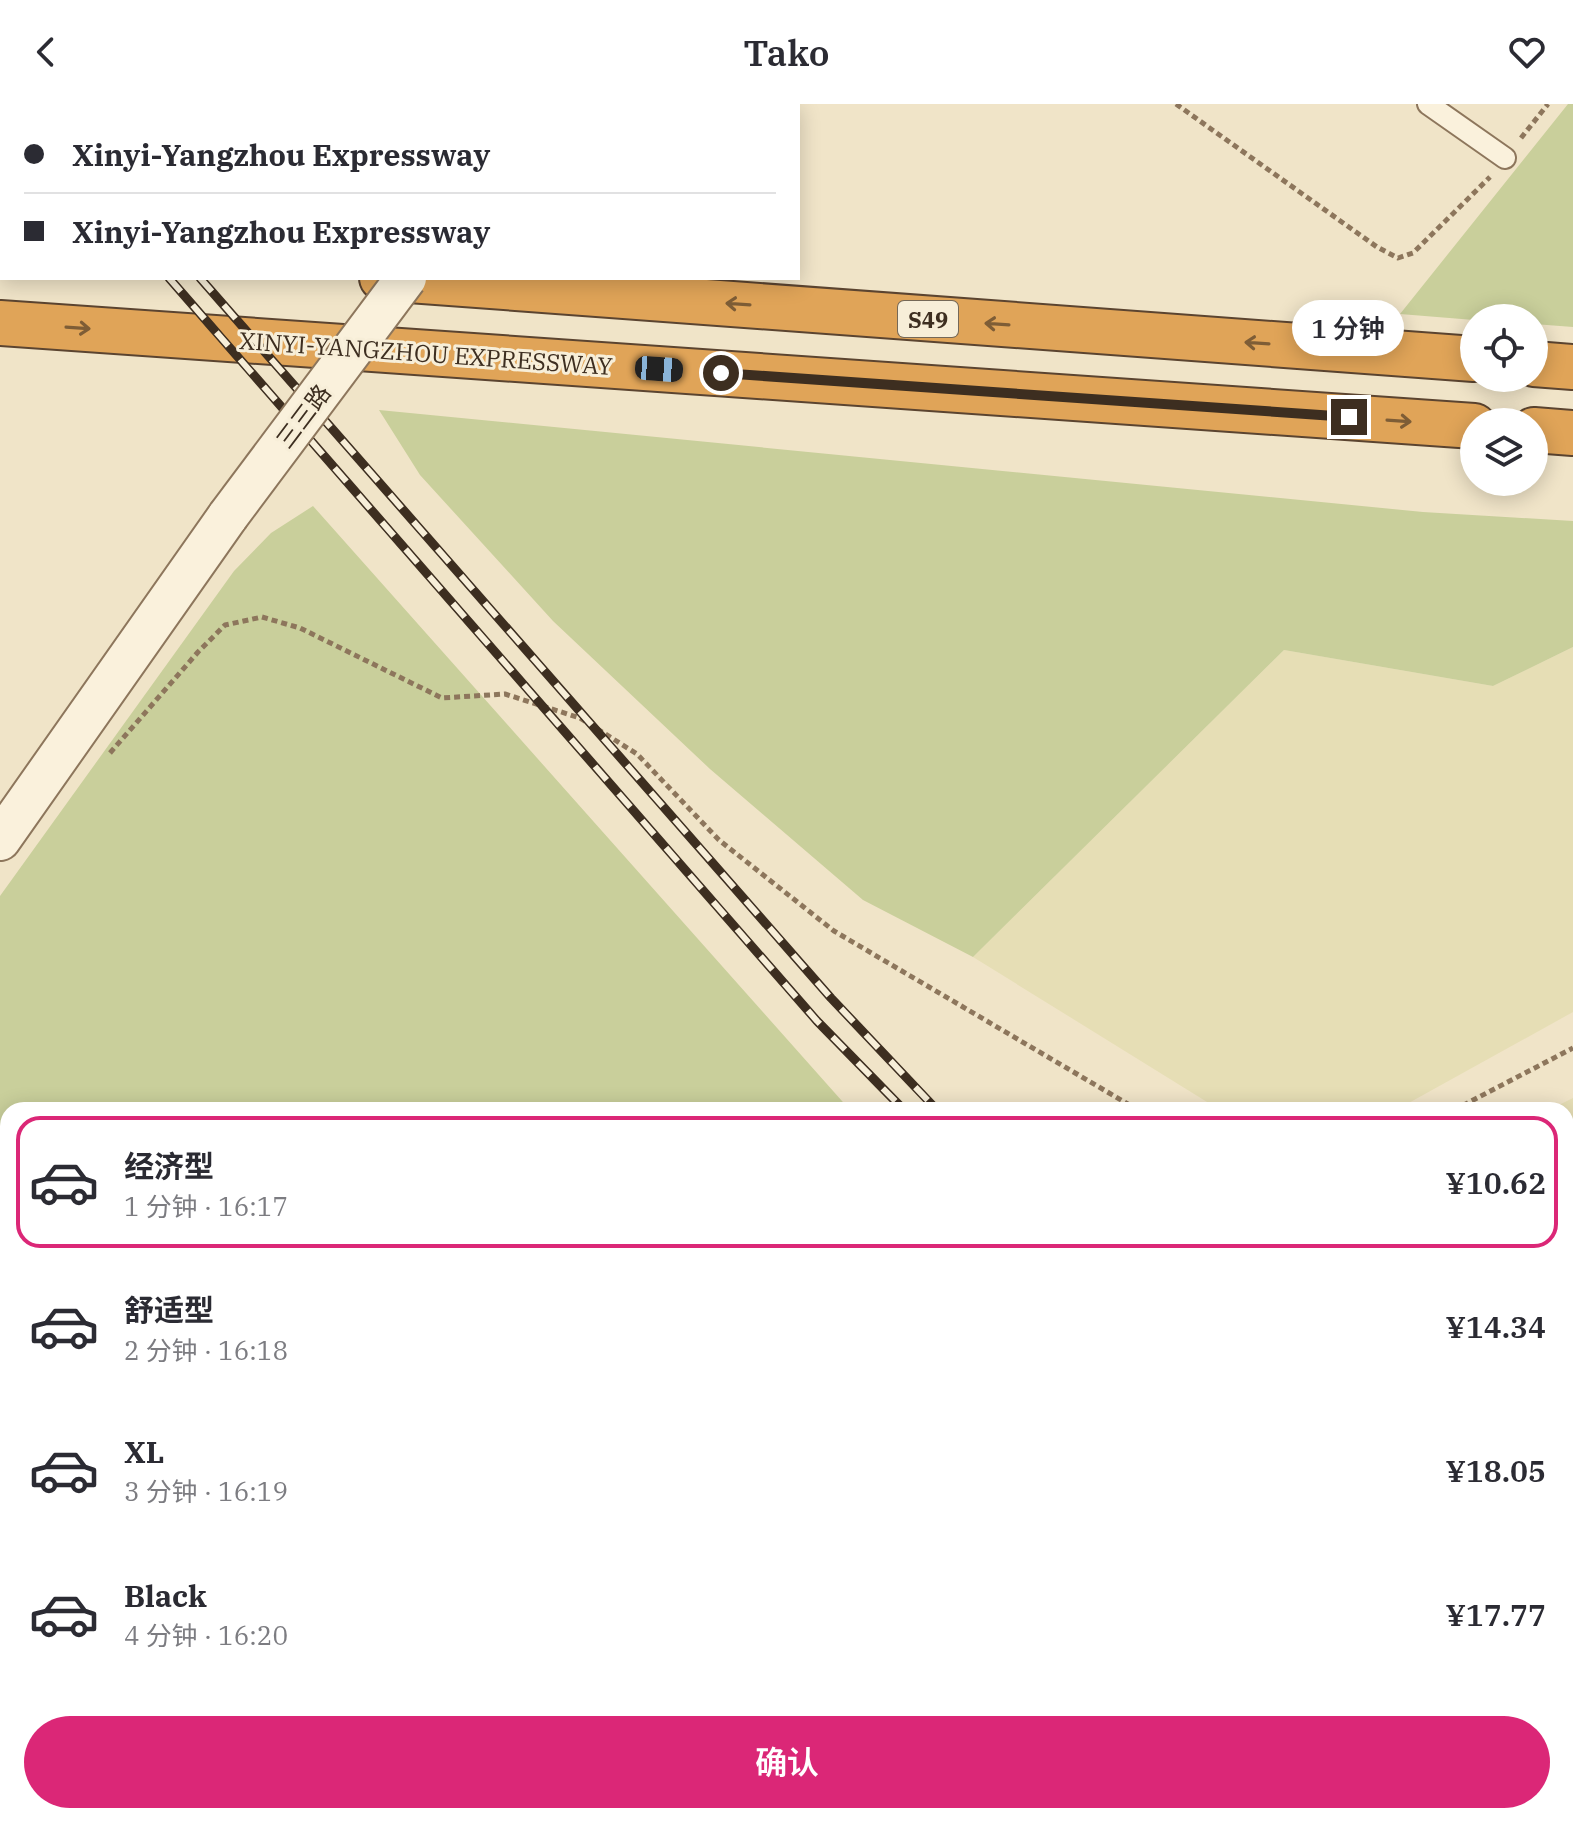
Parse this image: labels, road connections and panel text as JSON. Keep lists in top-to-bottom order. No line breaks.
{"streets":{"highway":["S49","XINYI-YANGZHOU EXPRESSWAY"],"street":["三三路"]},"page":{"header":"Tako","banner":["Xinyi-Yangzhou Expressway","Xinyi-Yangzhou Expressway"],"bubble":"1 分钟","list":[{"name":"经济型","note":"1 分钟 · 16:17","value":"¥10.62"},{"name":"舒适型","note":"2 分钟 · 16:18","value":"¥14.34"},{"name":"XL","note":"3 分钟 · 16:19","value":"¥18.05"},{"name":"Black","note":"4 分钟 · 16:20","value":"¥17.77"}],"buttons":"确认"}}
